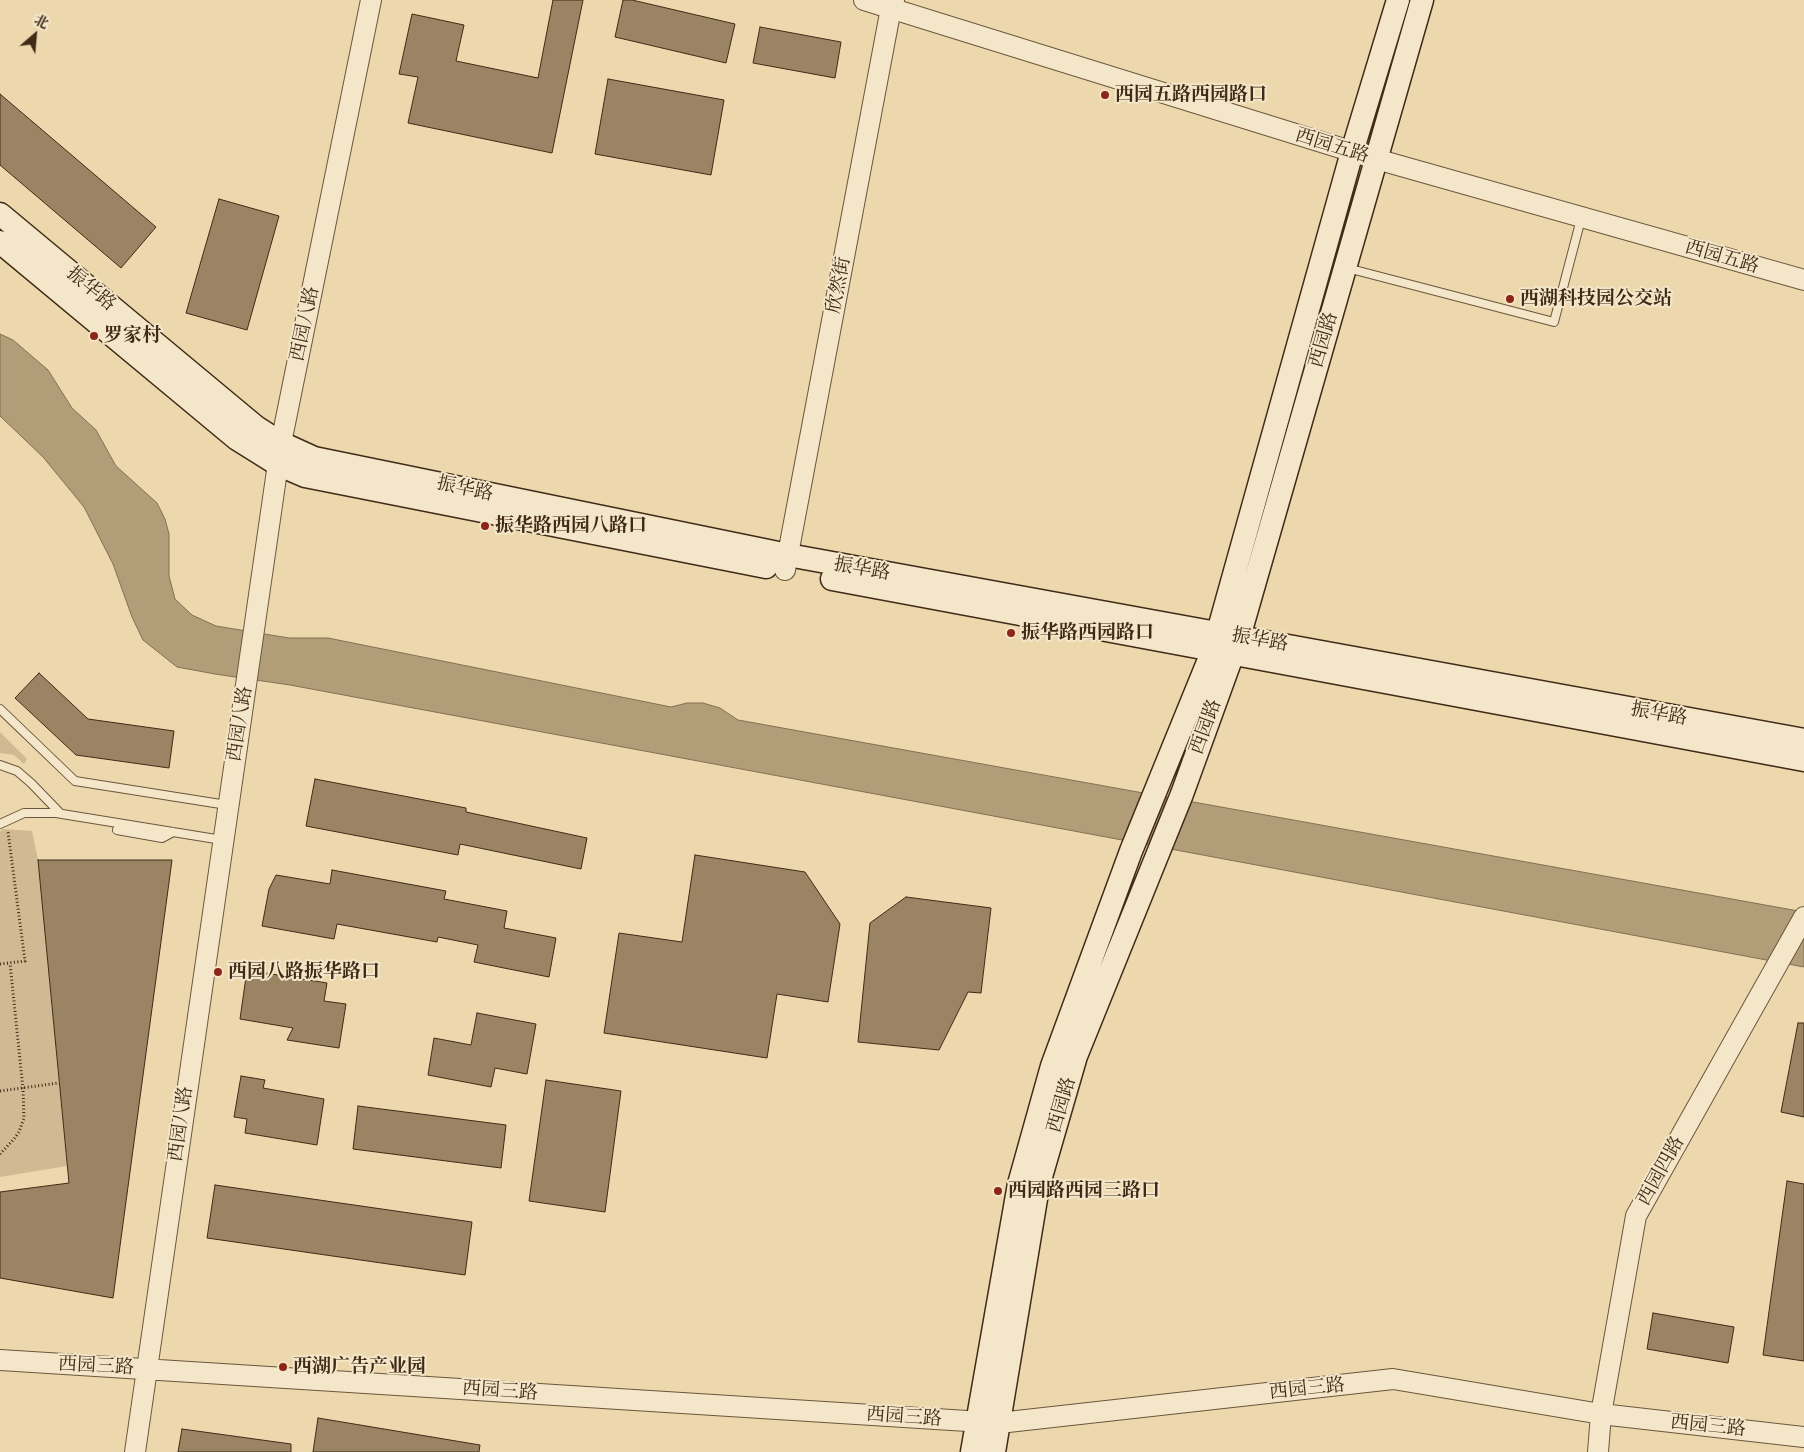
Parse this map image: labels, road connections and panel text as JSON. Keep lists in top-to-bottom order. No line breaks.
{"streets":{"main road":["振华路","西园路"],"street":["西园五路","欣然街","西园八路","西园四路","西园三路"]},"crossings":[["西园五路","欣然街"],["西园五路","西园路"],["欣然街","振华路"],["振华路","西园八路"],["振华路","西园路"],["西园八路","西园三路"],["西园路","西园三路"],["西园四路","西园三路"]],"places":["西园五路西园路口","西湖科技园公交站","罗家村","振华路西园八路口","振华路西园路口","西园八路振华路口","西园路西园三路口","西湖广告产业园"],"north":"top right"}
